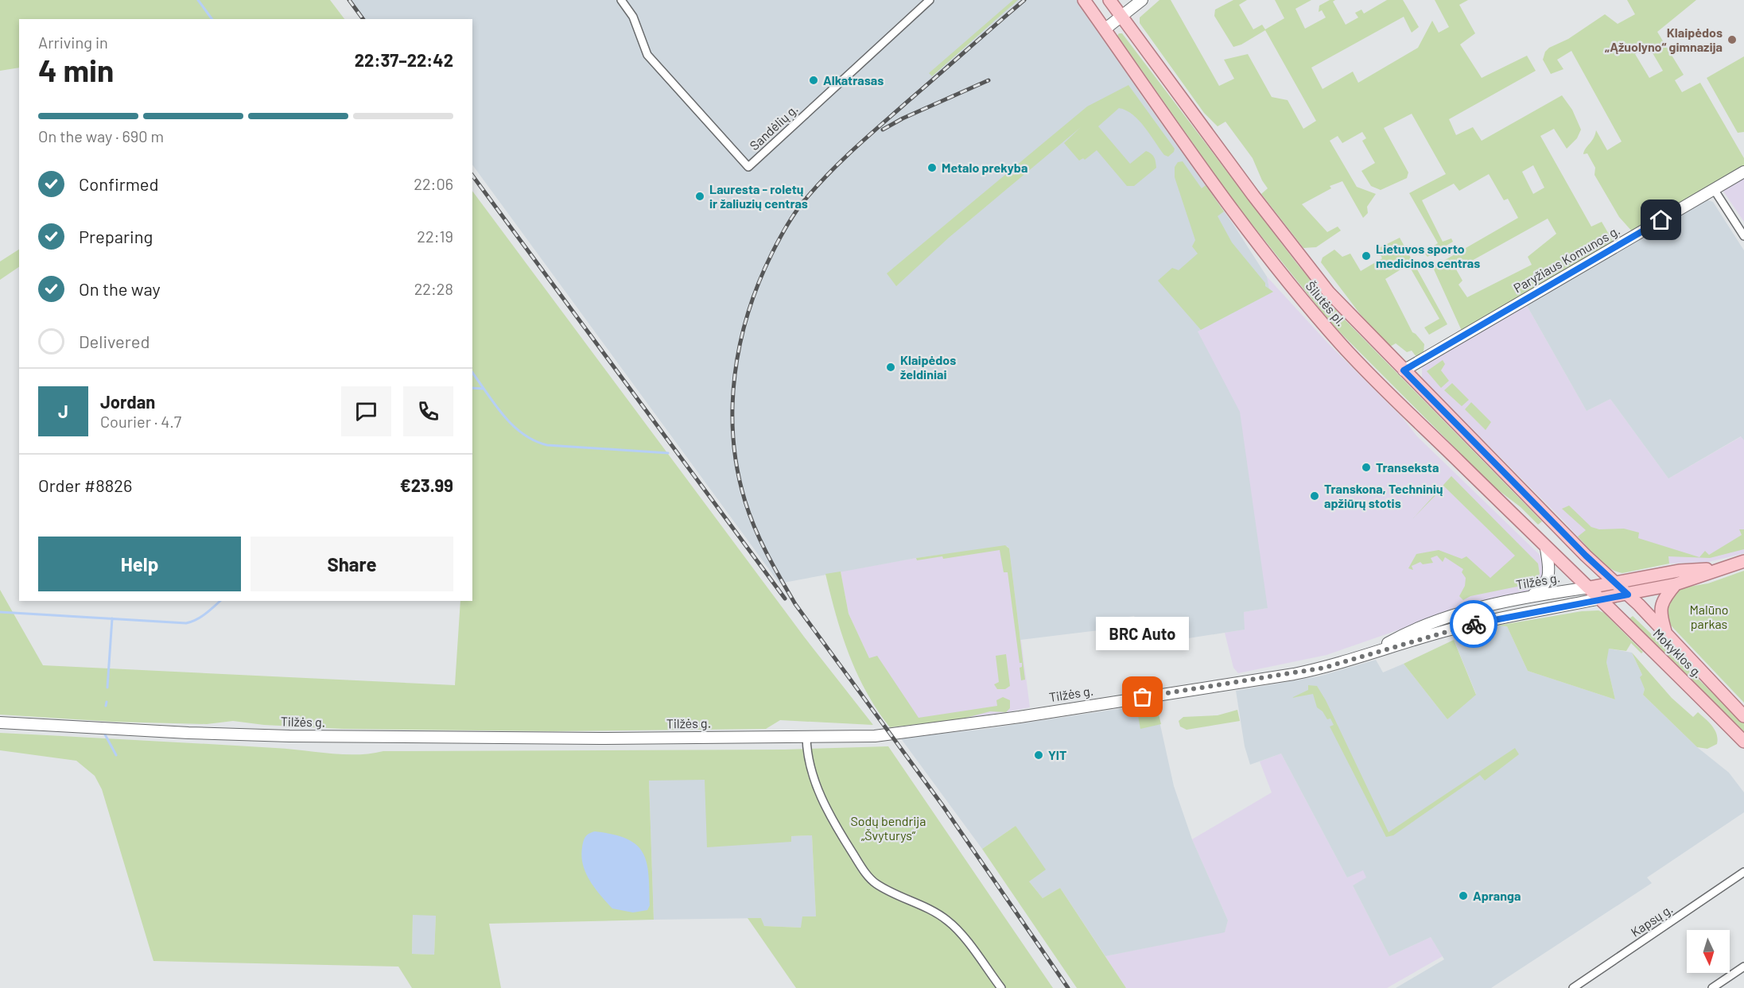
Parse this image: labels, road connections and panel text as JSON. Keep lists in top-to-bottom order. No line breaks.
{"streets":{"main road":["Paryžiaus Komunos g.","Šilutės pl.","Tilžės g.","Mokyklos g."],"street":["Sandėlių g.","Kapsų g."]},"crossings":[["Paryžiaus Komunos g.","Šilutės pl."],["Šilutės pl.","Tilžės g."],["Šilutės pl.","Mokyklos g."],["Tilžės g.","Mokyklos g."]],"parks":["Malūno parkas","Sodų bendrija „Švyturys“"],"places":["Klaipėdos „Ąžuolyno“ gimnazija","Alkatrasas","Metalo prekyba","Lauresta - roletų ir žaliuzių centras","Lietuvos sporto medicinos centras","Klaipėdos želdiniai","Transeksta","Transkona, Techninių apžiūrų stotis","BRC Auto","YIT","Apranga"],"north":"bottom","page":{"heading":["4 min","Arriving in","22:37–22:42"],"panel":["Jordan","Courier · 4.7","Order #8826","€23.99"],"bar":"On the way · 690 m","list":[["Confirmed","22:06"],["Preparing","22:19"],["On the way","22:28"],"Delivered"],"round":"J","buttons":["Help","Share"],"bubble":"BRC Auto"}}
